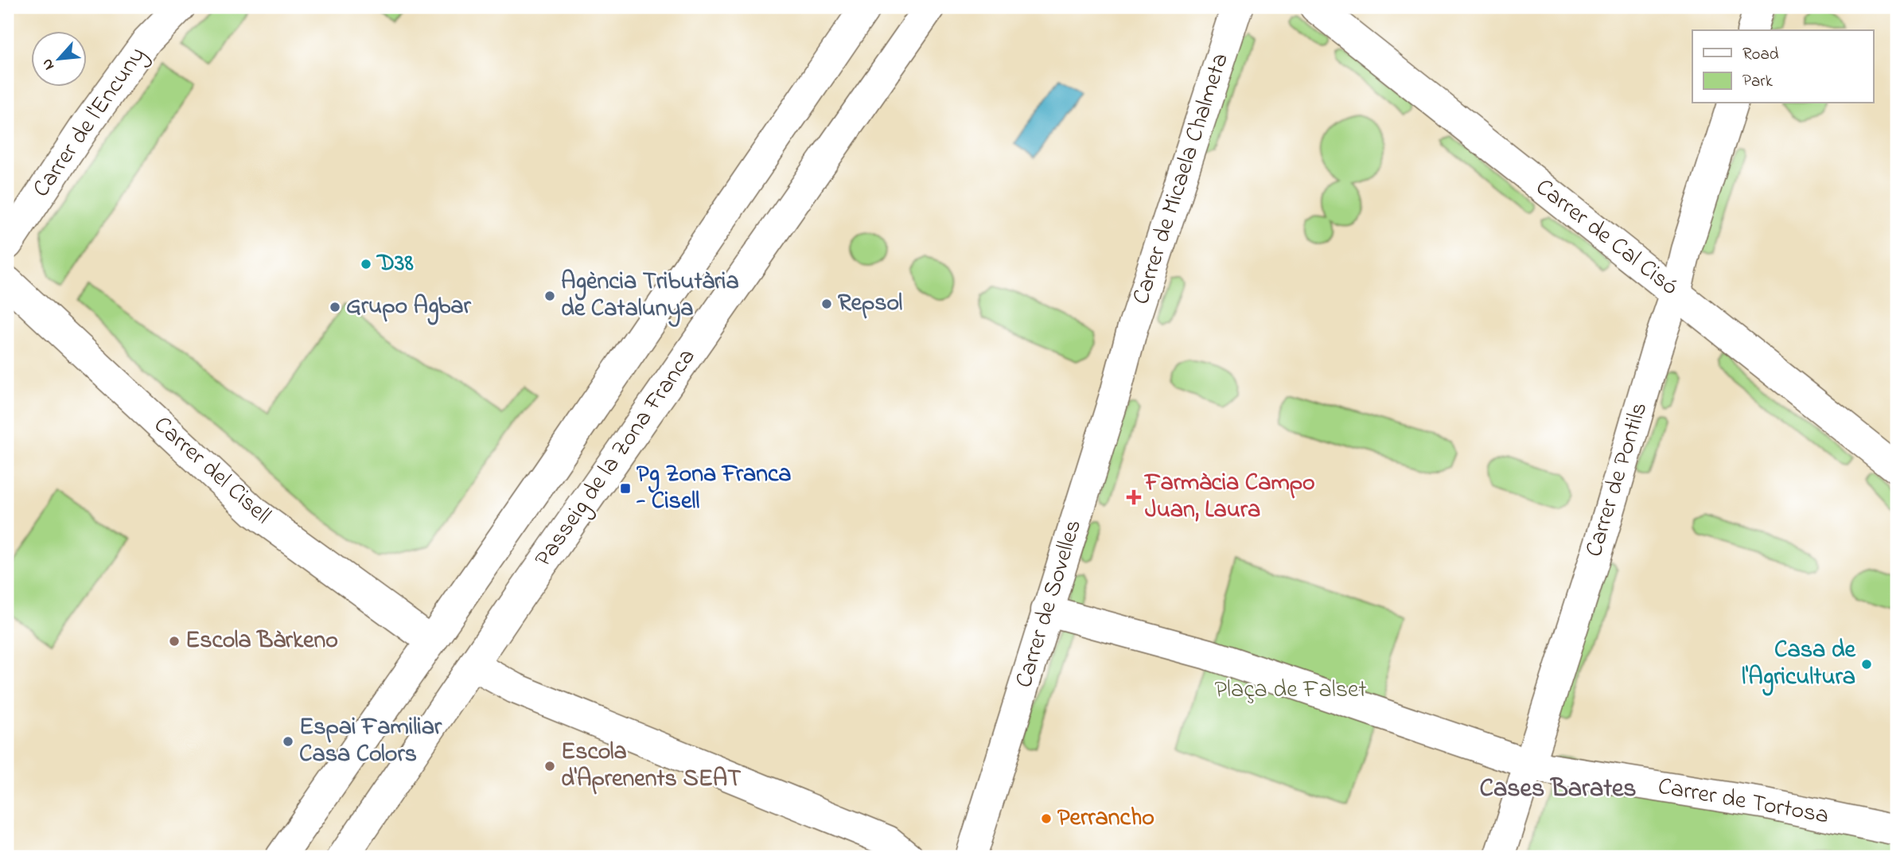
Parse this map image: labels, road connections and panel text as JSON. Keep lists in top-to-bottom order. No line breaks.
{"streets":{"street":["Carrer de l'Encuny","Carrer de Micaela Chalmeta","Carrer de Cal Cisó","Passeig de la Zona Franca","Carrer del Cisell","Carrer de Pontils","Carrer de Sovelles","Carrer de Tortosa"]},"crossings":[["Carrer de Micaela Chalmeta","Carrer de Sovelles"],["Carrer de Cal Cisó","Carrer de Pontils"],["Passeig de la Zona Franca","Carrer del Cisell"],["Carrer de Pontils","Carrer de Tortosa"],["Carrer de Sovelles","Carrer de Tortosa"]],"districts":["Cases Barates"],"parks":["Plaça de Falset"],"places":{"other":["D38","Agència Tributària de Catalunya","Repsol","Grupo Agbar","Escola Bàrkeno","Casa de l'Agricultura","Espai Familiar Casa Colors","Escola d'Aprenents SEAT","Perrancho"],"transit":["Pg Zona Franca - Cisell"],"health":["Farmàcia Campo Juan, Laura"]},"legend":["Road","Park"],"north":"bottom left"}
